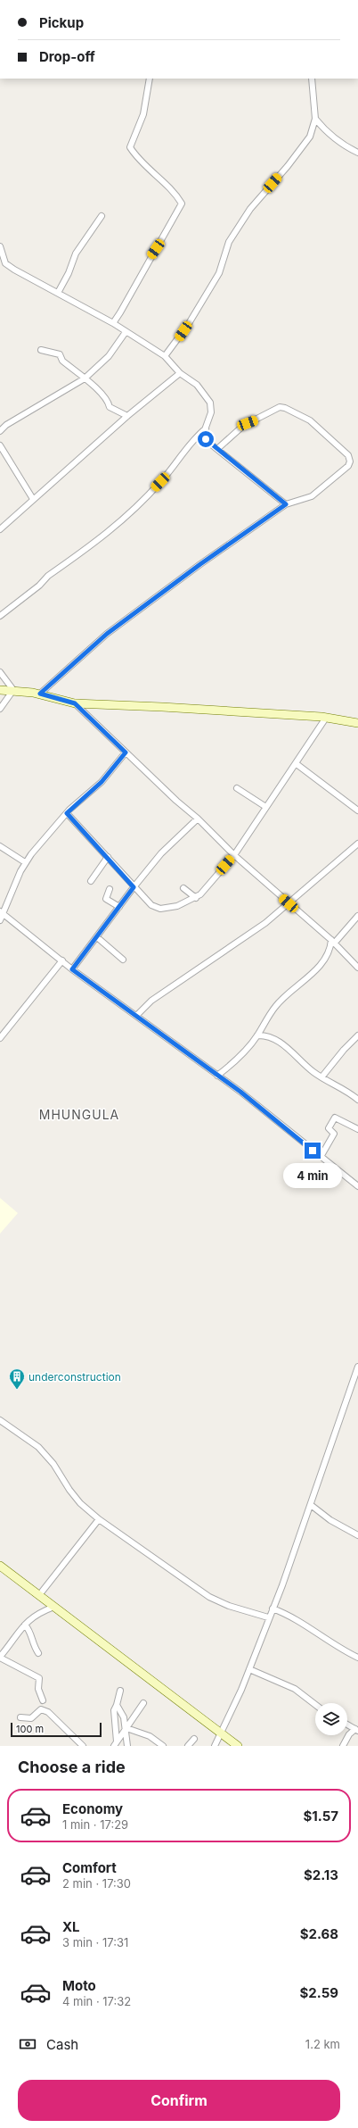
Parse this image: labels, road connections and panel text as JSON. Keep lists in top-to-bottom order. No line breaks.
{"districts":["MHUNGULA"],"places":{"building":["underconstruction"]},"scale_bar":"100 m","page":{"banner":["Pickup","Drop-off"],"bubble":"4 min","scale":"100 m","heading":"Choose a ride","list":[{"name":"Economy","note":"1 min · 17:29","value":"$1.57"},{"name":"Comfort","note":"2 min · 17:30","value":"$2.13"},{"name":"XL","note":"3 min · 17:31","value":"$2.68"},{"name":"Moto","note":"4 min · 17:32","value":"$2.59"}],"pay":["Cash","1.2 km"],"buttons":"Confirm"}}
